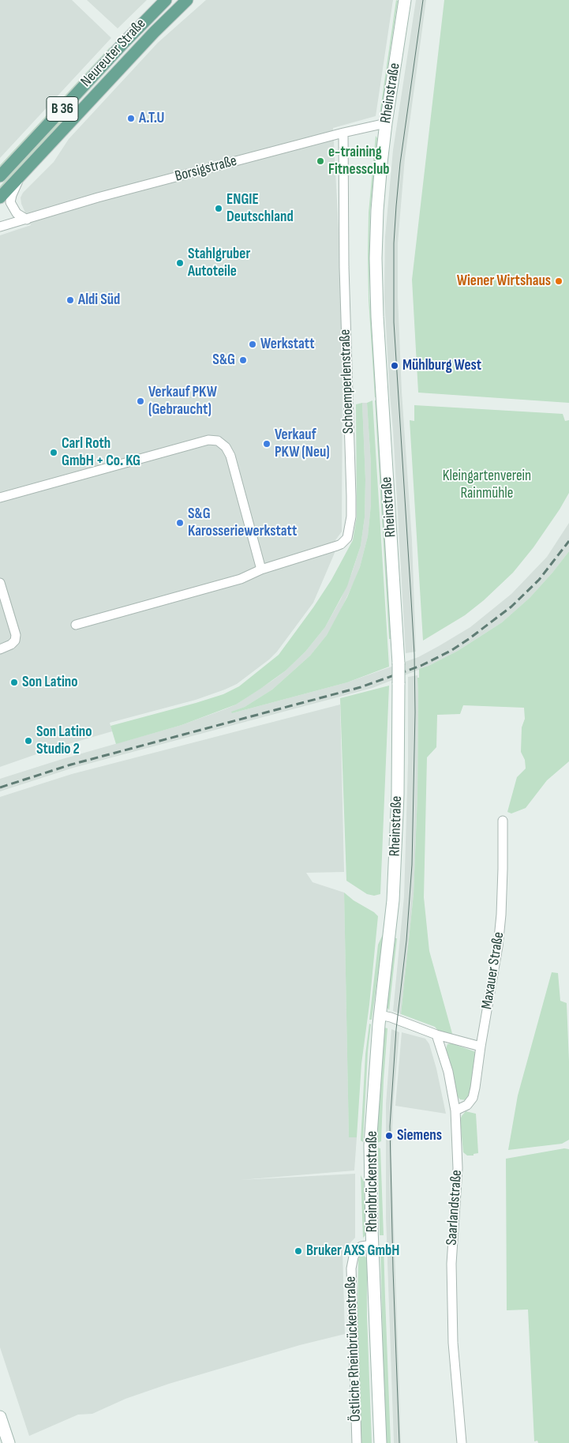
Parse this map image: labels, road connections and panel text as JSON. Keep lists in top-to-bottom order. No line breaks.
{"streets":{"main road":["Neureuter Straße","Rheinstraße","B 36","Rheinbrückenstraße"],"street":["Borsigstraße","Schoemperlenstraße","Maxauer Straße","Saarlandstraße","Östliche Rheinbrückenstraße"]},"crossings":[["Rheinstraße","Borsigstraße"],["Rheinstraße","Rheinbrückenstraße"],["Borsigstraße","Schoemperlenstraße"],["Maxauer Straße","Saarlandstraße"],["Rheinbrückenstraße","Östliche Rheinbrückenstraße"]],"parks":["Kleingartenverein Rainmühle"],"places":["A.T.U","e-training Fitnessclub","ENGIE Deutschland","Stahlgruber Autoteile","Wiener Wirtshaus","Aldi Süd","Werkstatt","S&G","Mühlburg West","Verkauf PKW (Gebraucht)","Verkauf PKW (Neu)","Carl Roth GmbH + Co. KG","S&G Karosseriewerkstatt","Son Latino","Son Latino Studio 2","Siemens","Bruker AXS GmbH"]}
